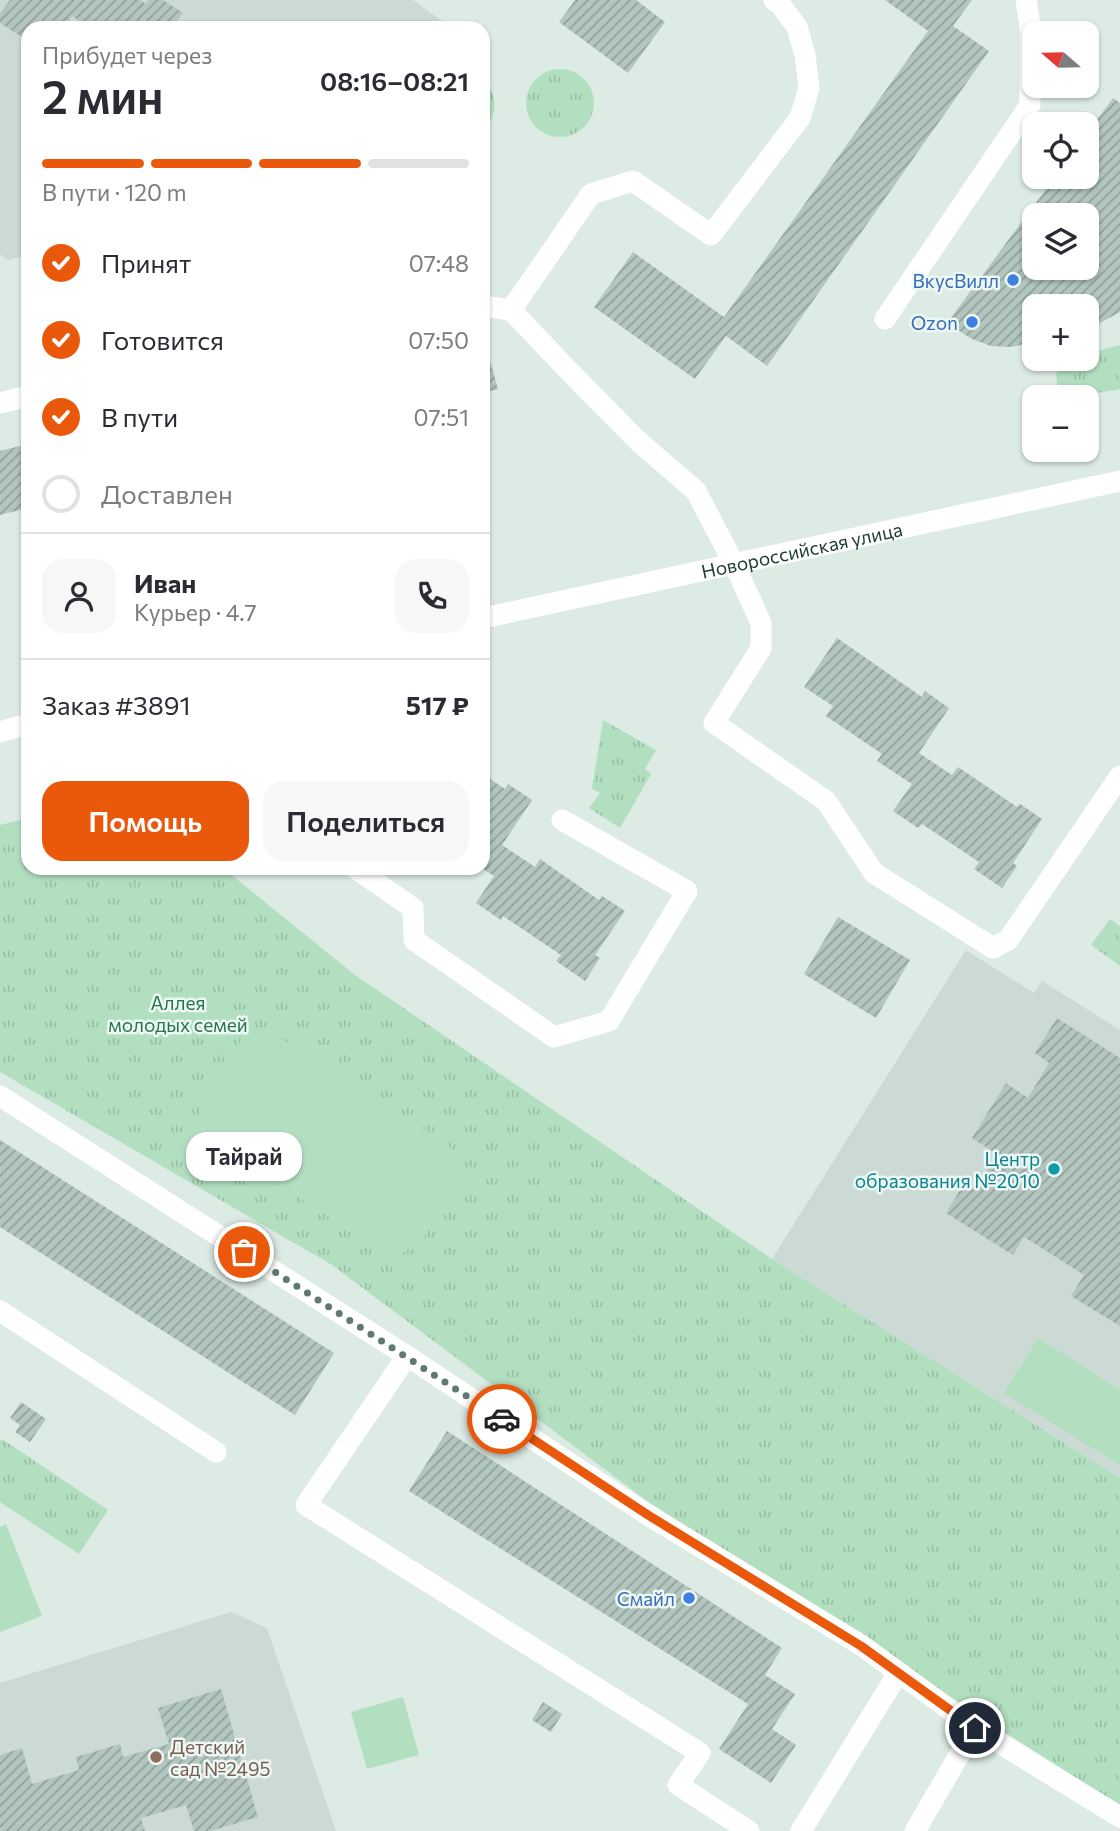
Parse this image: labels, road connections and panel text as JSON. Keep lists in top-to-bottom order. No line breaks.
{"streets":{"street":["Новороссийская улица"]},"parks":["Аллея молодых семей"],"places":["ВкусВилл","Ozon","Центр образования №2010","Тайрай","Смайл","Детский сад №2495"],"north":"left","page":{"map_buttons":["+","−"],"heading":["2 мин","Прибудет через","08:16–08:21"],"panel":["Иван","Курьер · 4.7","Заказ #3891","517 ₽"],"bar":"В пути · 120 m","list":[["Принят","07:48"],["Готовится","07:50"],["В пути","07:51"],"Доставлен"],"buttons":["Помощь","Поделиться"],"bubble":"Тайрай"}}
